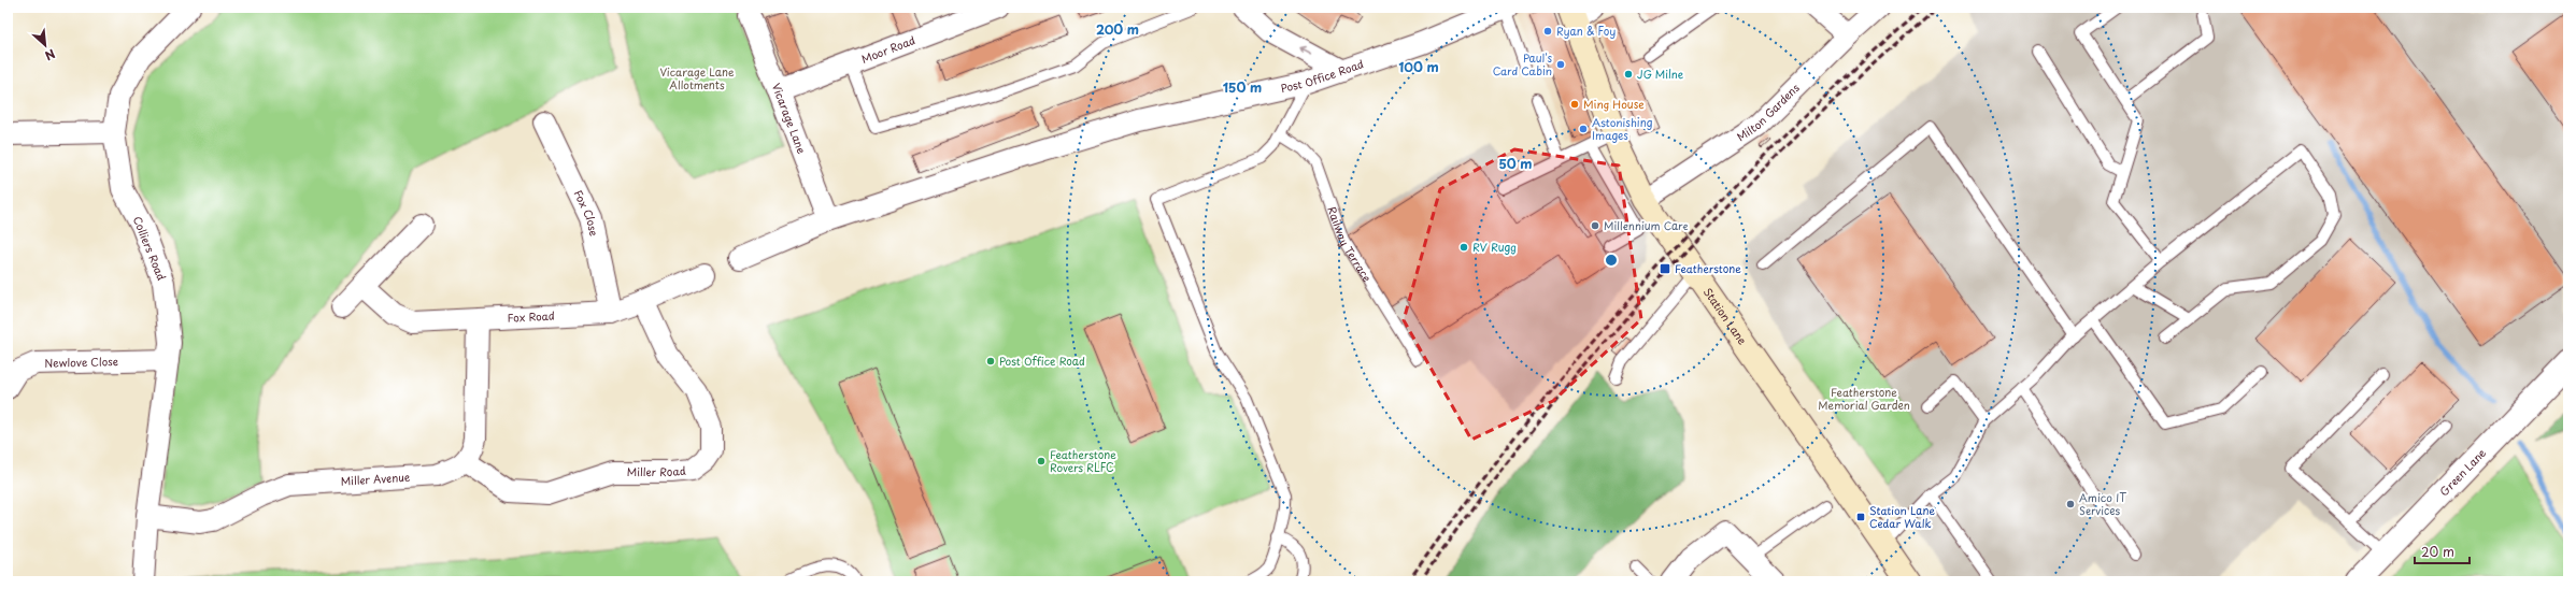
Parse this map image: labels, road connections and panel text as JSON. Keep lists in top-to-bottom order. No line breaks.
{"streets":{"main road":["Station Lane"],"street":["Moor Road","Post Office Road","Milton Gardens","Vicarage Lane","Fox Close","Colliers Road","Fox Road","Newlove Close","Miller Road","Green Lane","Miller Avenue"],"lane":["Railway Terrace"]},"crossings":[["Moor Road","Vicarage Lane"],["Post Office Road","Vicarage Lane"],["Milton Gardens","Station Lane"],["Fox Close","Fox Road"],["Colliers Road","Newlove Close"],["Colliers Road","Miller Avenue"],["Fox Road","Miller Road"],["Miller Road","Miller Avenue"]],"parks":["Vicarage Lane Allotments","Featherstone Memorial Garden"],"places":{"other":["Ryan & Foy","Paul's Card Cabin","JG Milne","Ming House","Astonishing Images","Millennium Care","RV Rugg","Post Office Road","Featherstone Rovers RLFC","Amico IT Services"],"transit":["Featherstone","Station Lane Cedar Walk"]},"scale_bar":"20 m","north":"bottom right","rings":["200 m","100 m","150 m","50 m"]}
